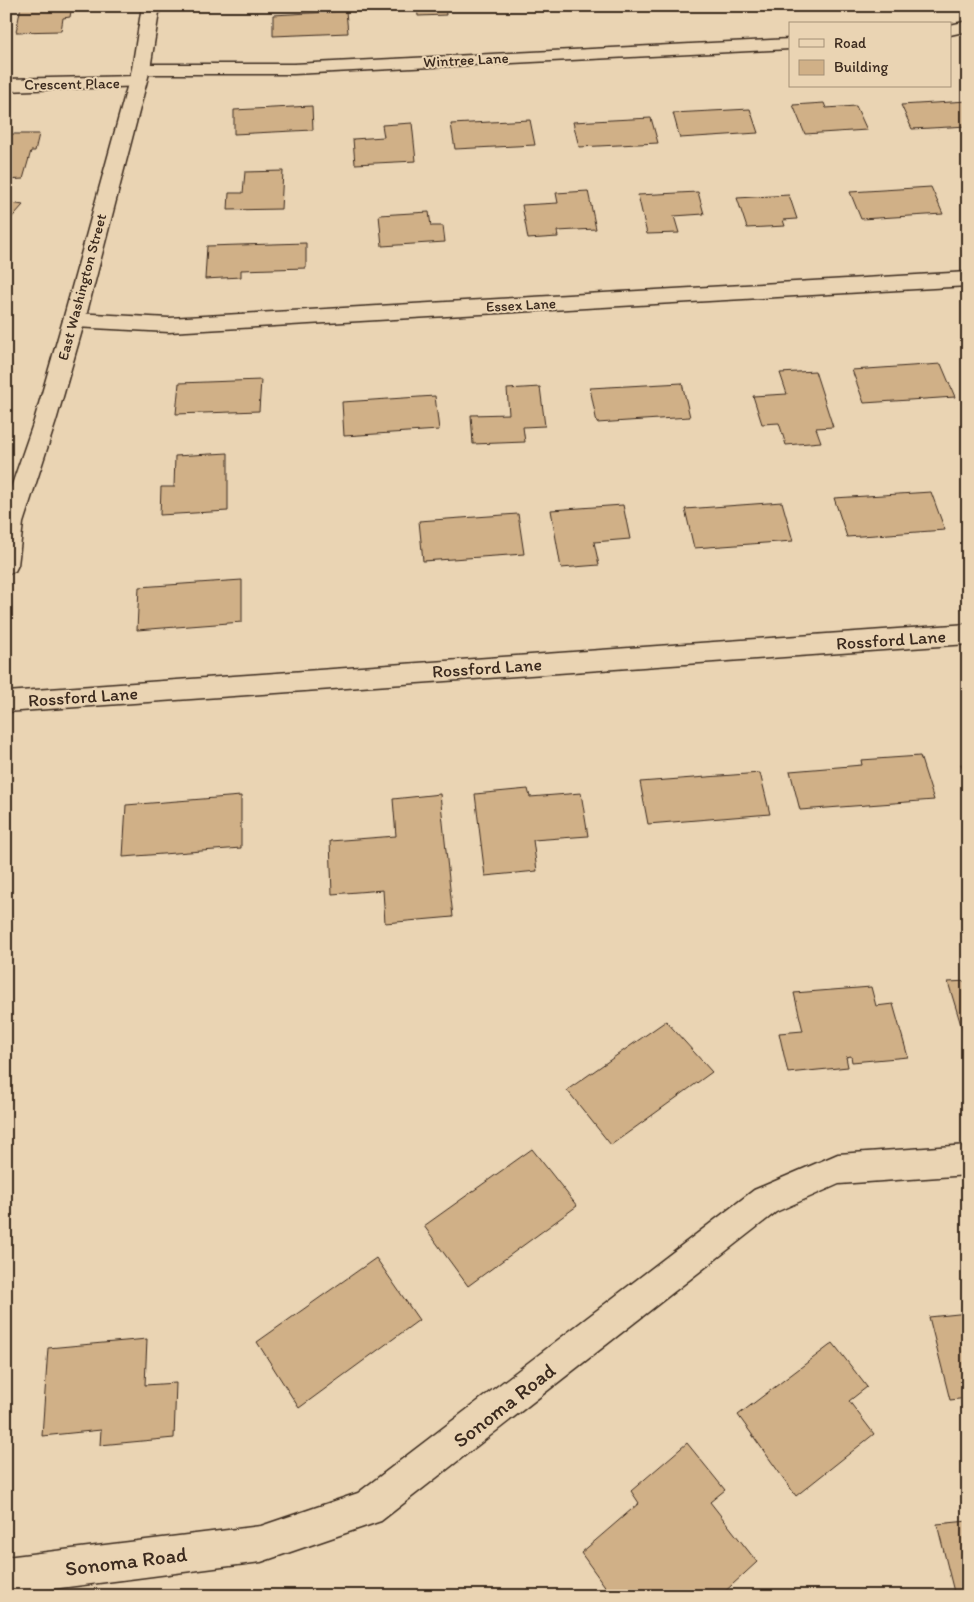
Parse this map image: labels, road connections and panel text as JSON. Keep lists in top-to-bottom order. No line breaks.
{"streets":{"street":["Wintree Lane","Crescent Place","East Washington Street","Essex Lane","Rossford Lane","Sonoma Road"]},"crossings":[["Wintree Lane","Crescent Place"],["Wintree Lane","East Washington Street"],["Crescent Place","East Washington Street"],["East Washington Street","Essex Lane"]],"legend":["Road","Building"]}
